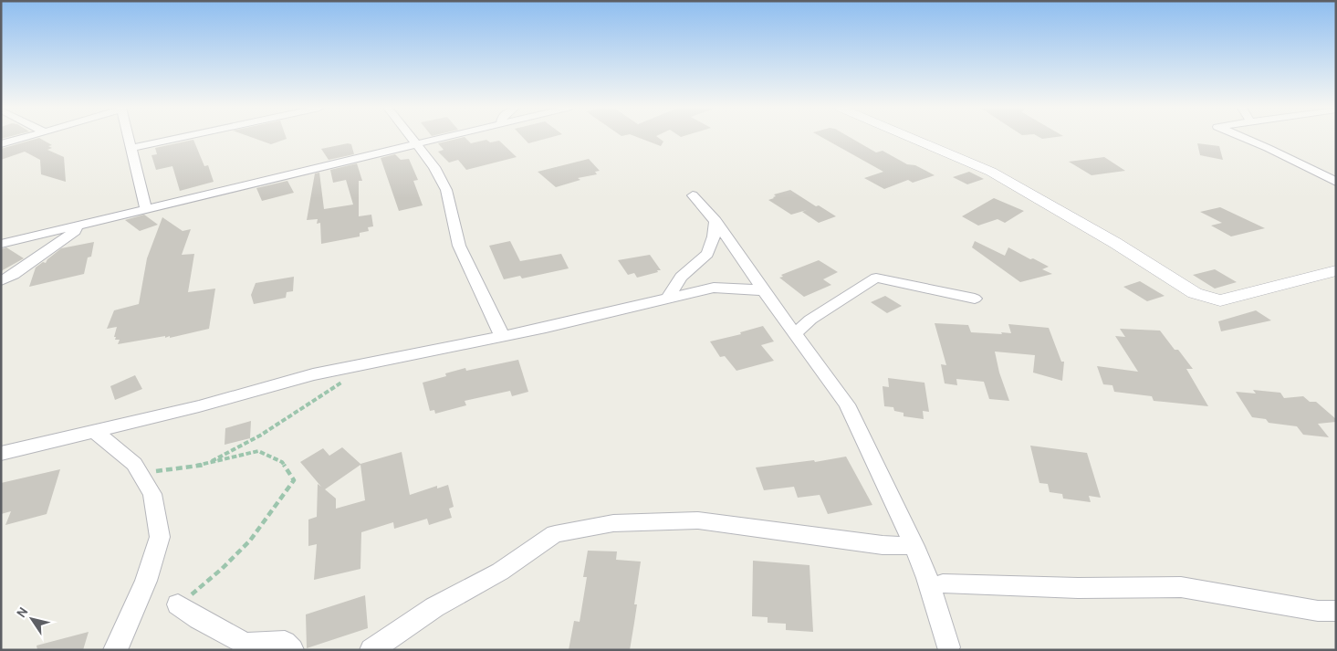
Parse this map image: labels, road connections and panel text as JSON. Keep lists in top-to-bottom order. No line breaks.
{"north":"top left"}
